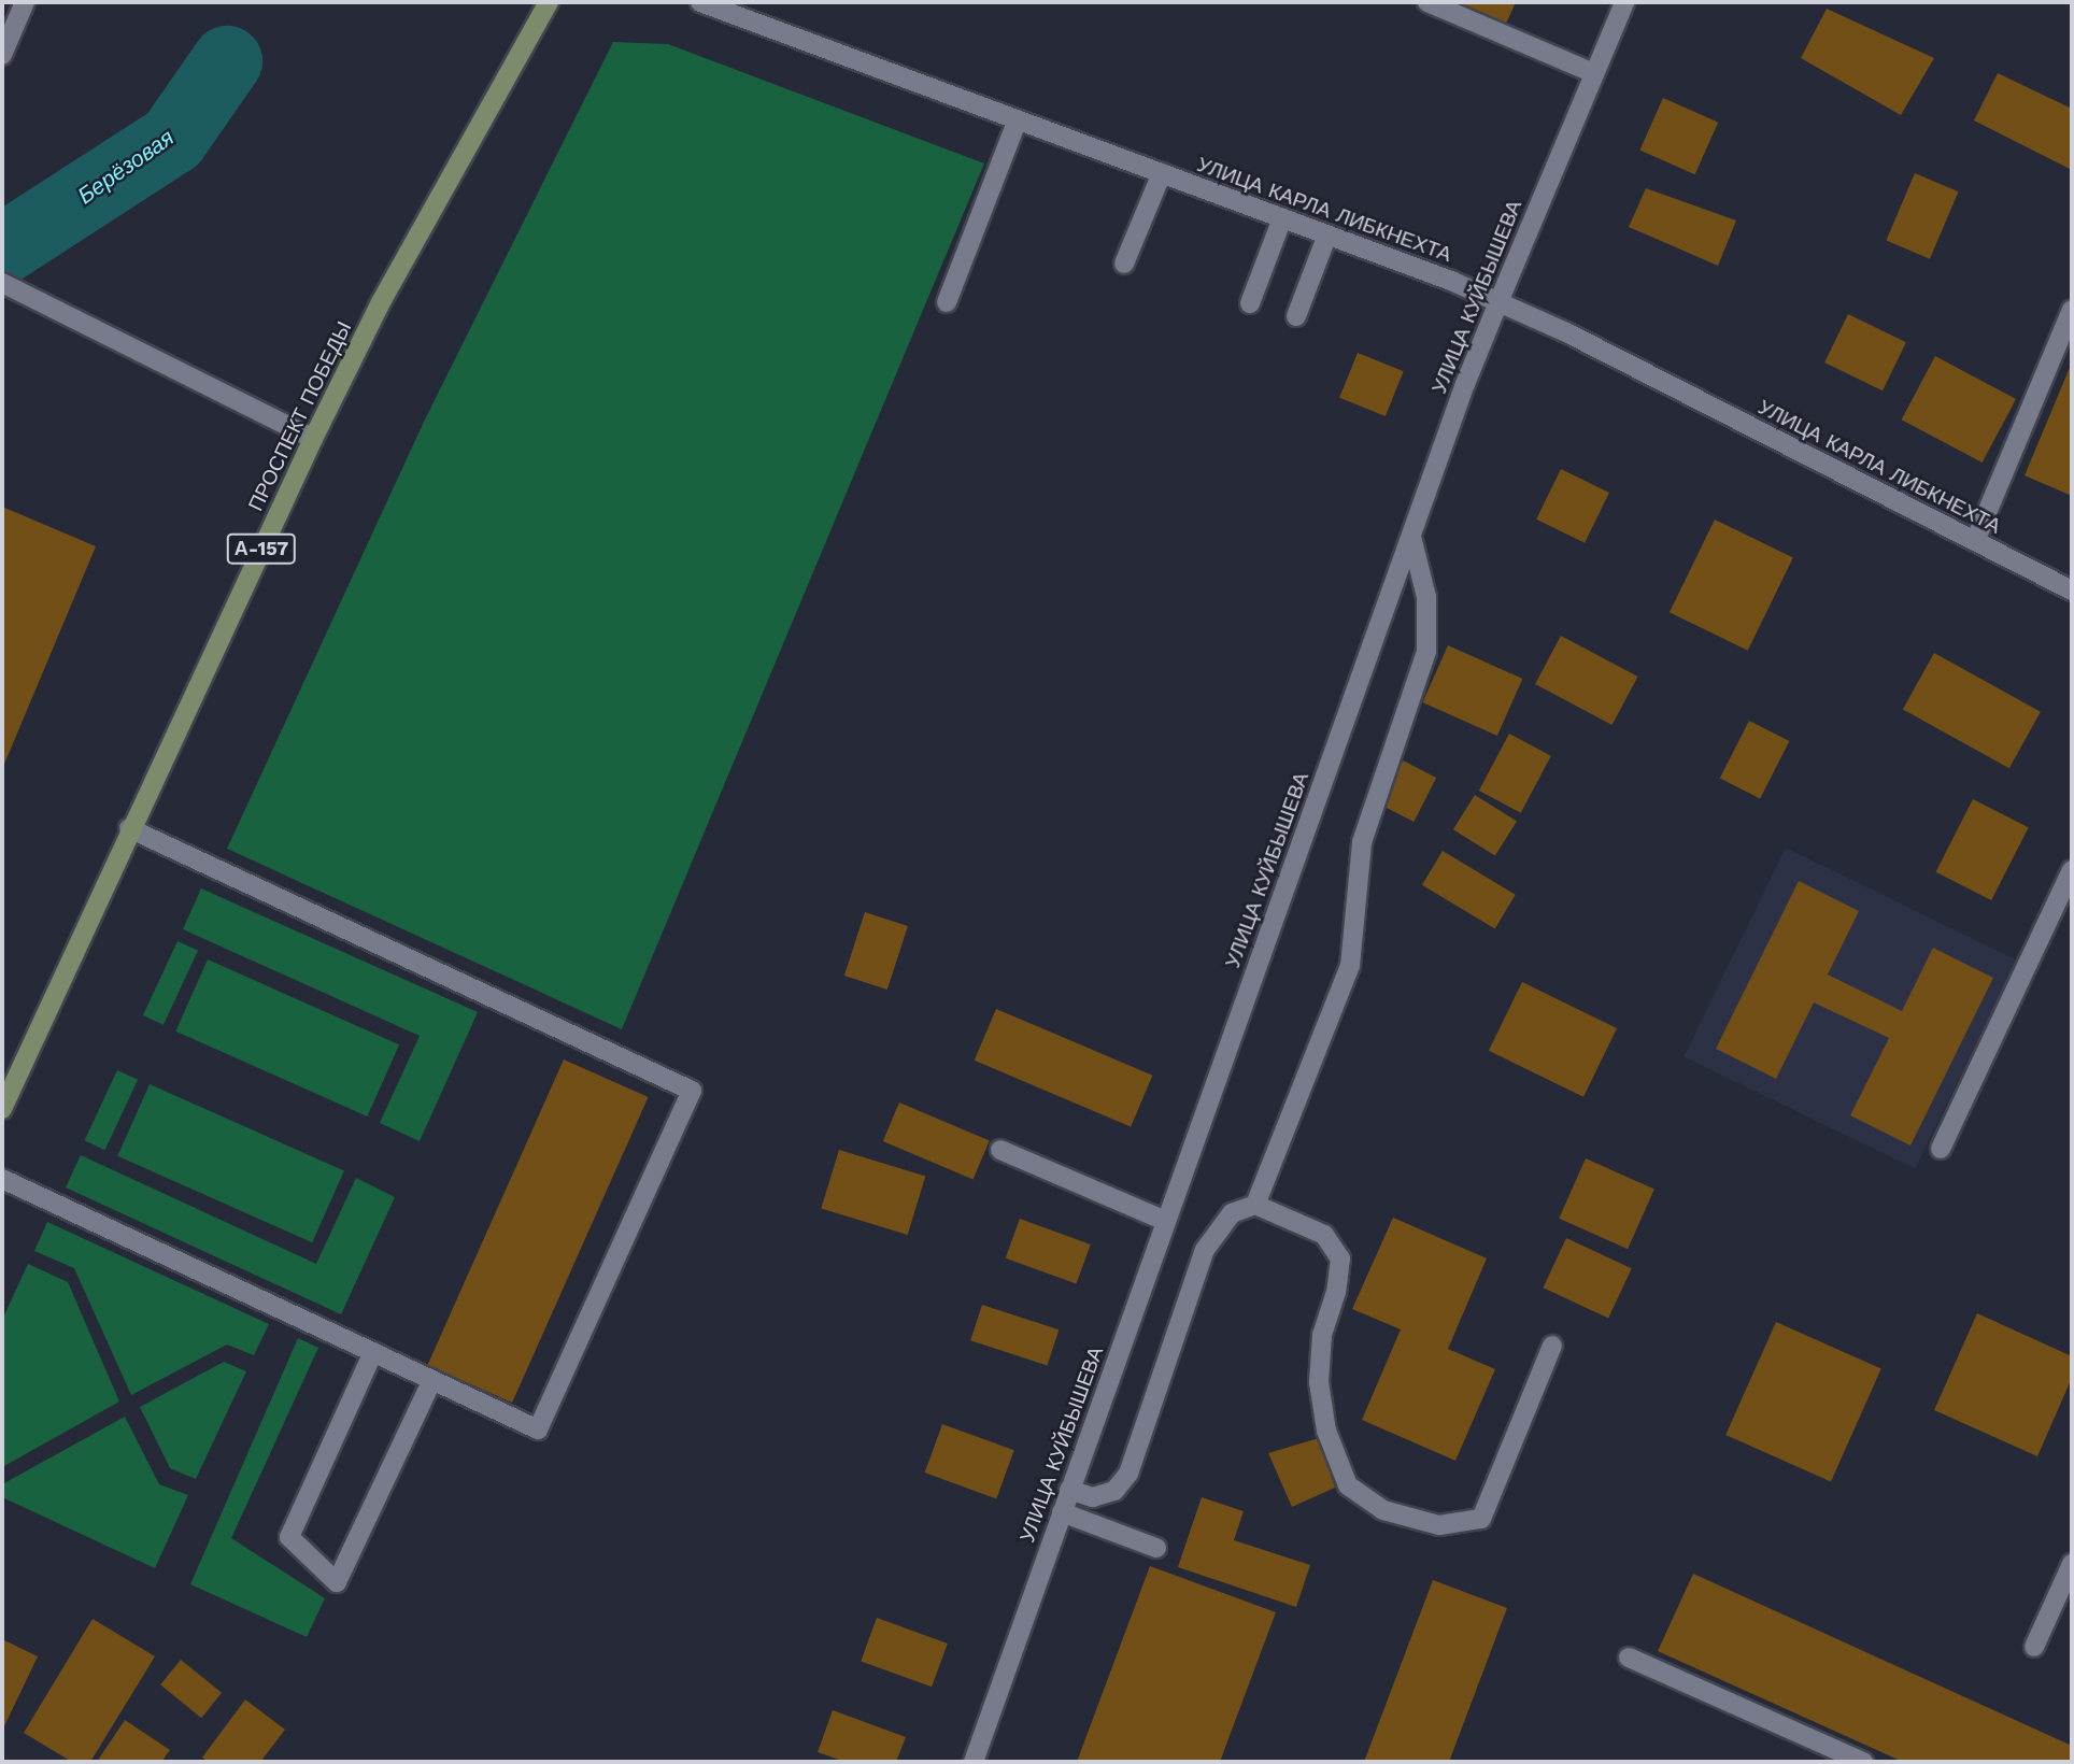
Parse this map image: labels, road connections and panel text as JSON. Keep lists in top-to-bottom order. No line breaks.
{"streets":{"main road":["ПРОСПЕКТ ПОБЕДЫ","А-157"],"street":["УЛИЦА КАРЛА ЛИБКНЕХТА","УЛИЦА КУЙБЫШЕВА"]},"crossings":[["УЛИЦА КАРЛА ЛИБКНЕХТА","УЛИЦА КУЙБЫШЕВА"]],"water":["Берёзовая"]}
